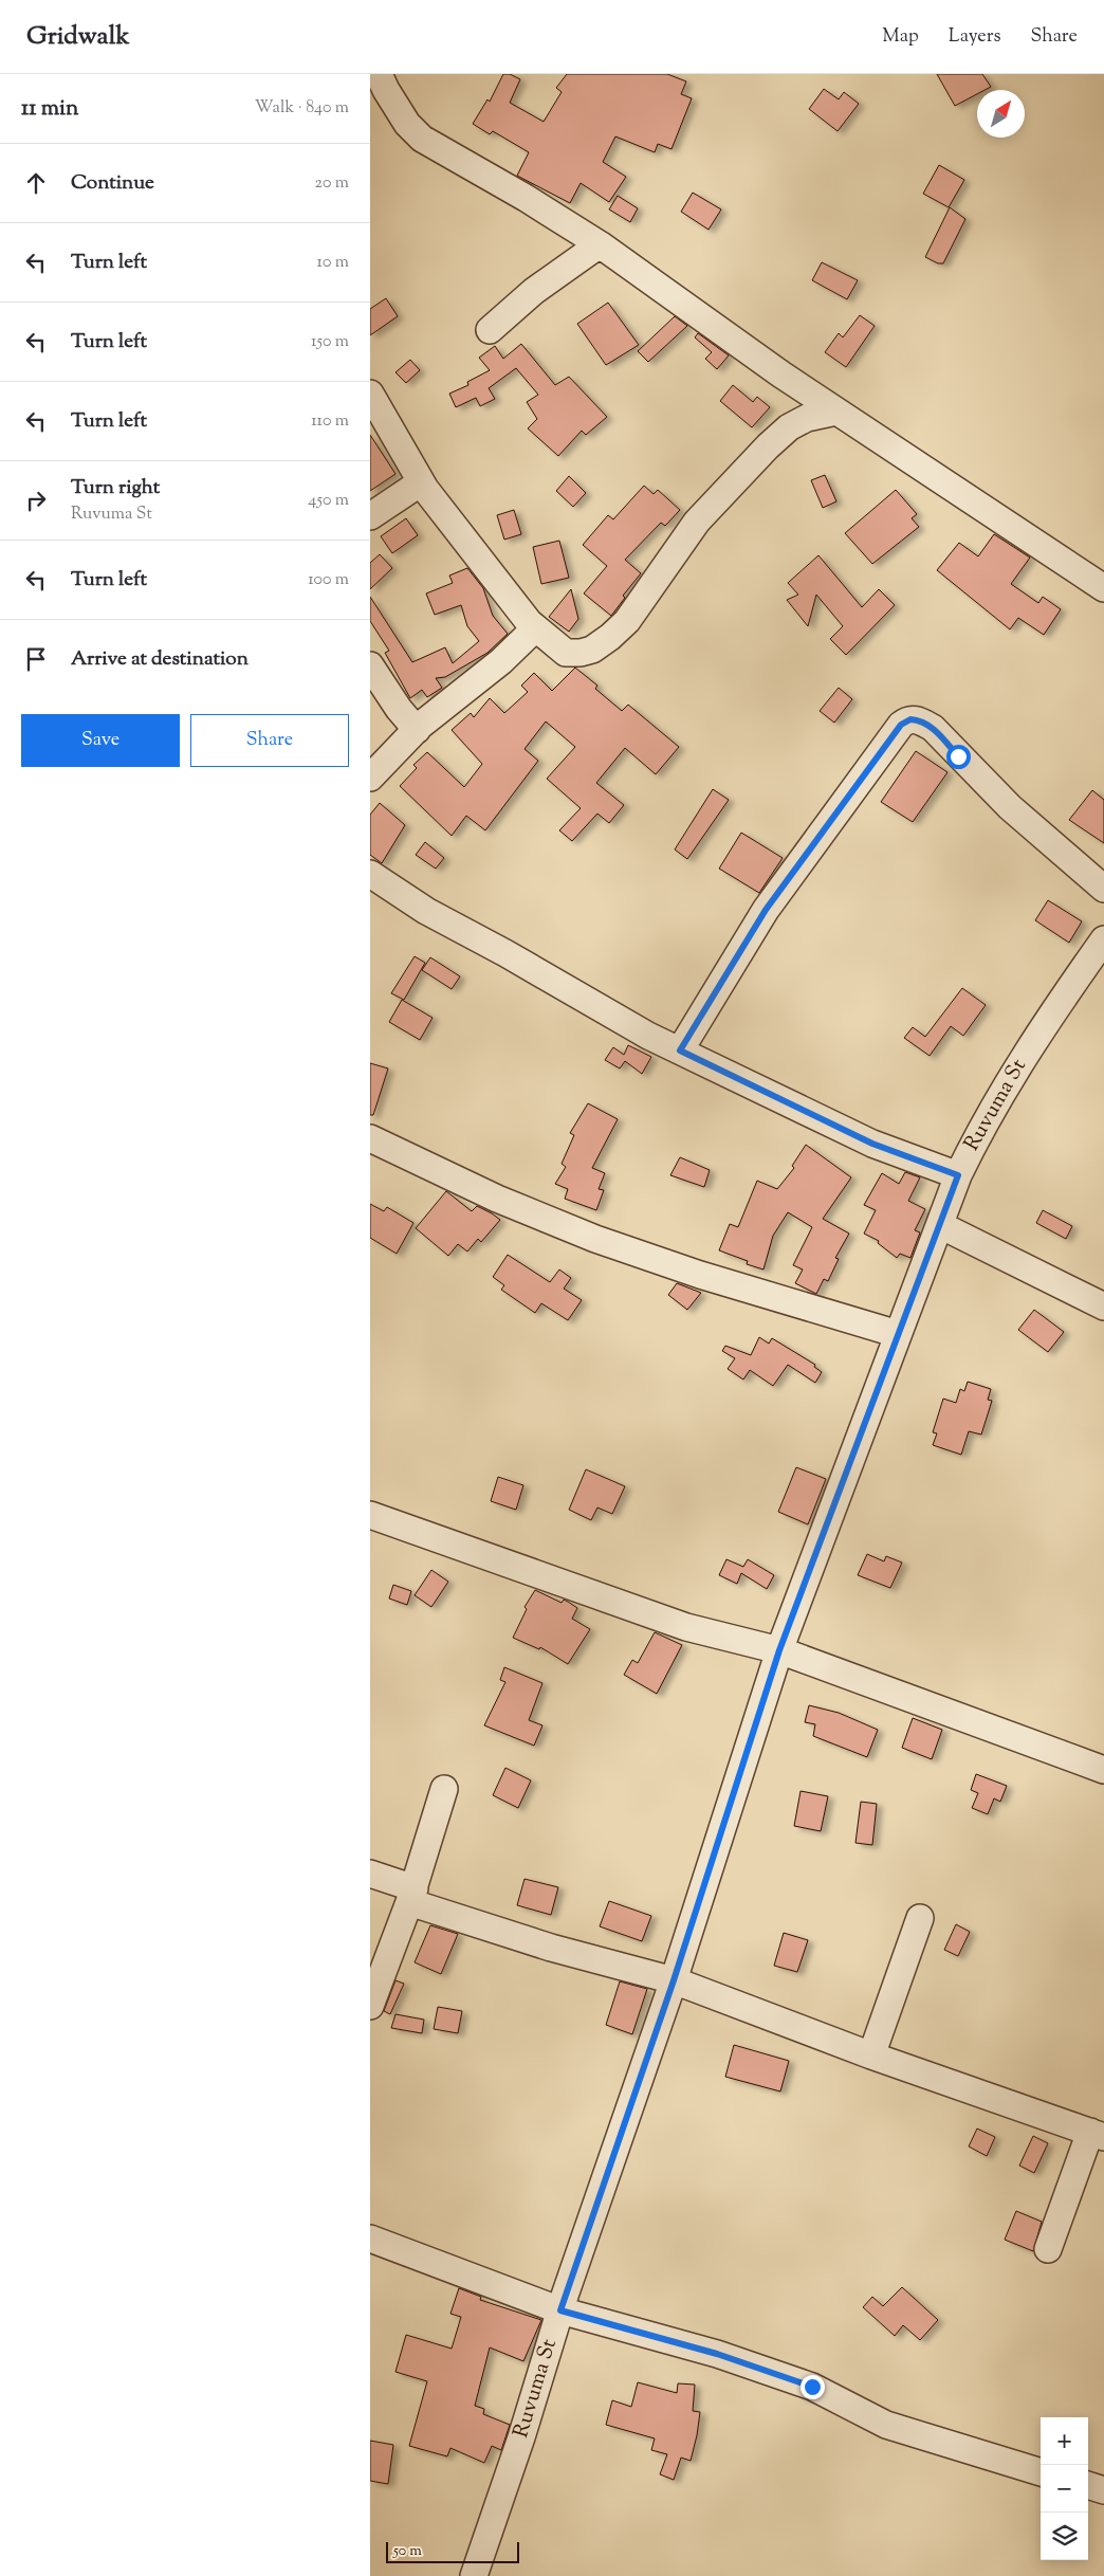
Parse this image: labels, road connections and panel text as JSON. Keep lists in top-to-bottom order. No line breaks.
{"streets":{"street":["Ruvuma St"]},"scale_bar":"50 m","north":"top right","page":{"header":"Gridwalk","nav":["Map","Layers","Share"],"heading":["11 min","Walk · 840 m"],"list":[["Continue","20 m"],["Turn left","10 m"],["Turn left","150 m"],["Turn left","110 m"],["Turn right","Ruvuma St","450 m"],["Turn left","100 m"],"Arrive at destination"],"buttons":["Save","Share"],"map_buttons":["+","−"],"scale":"50 m"}}
